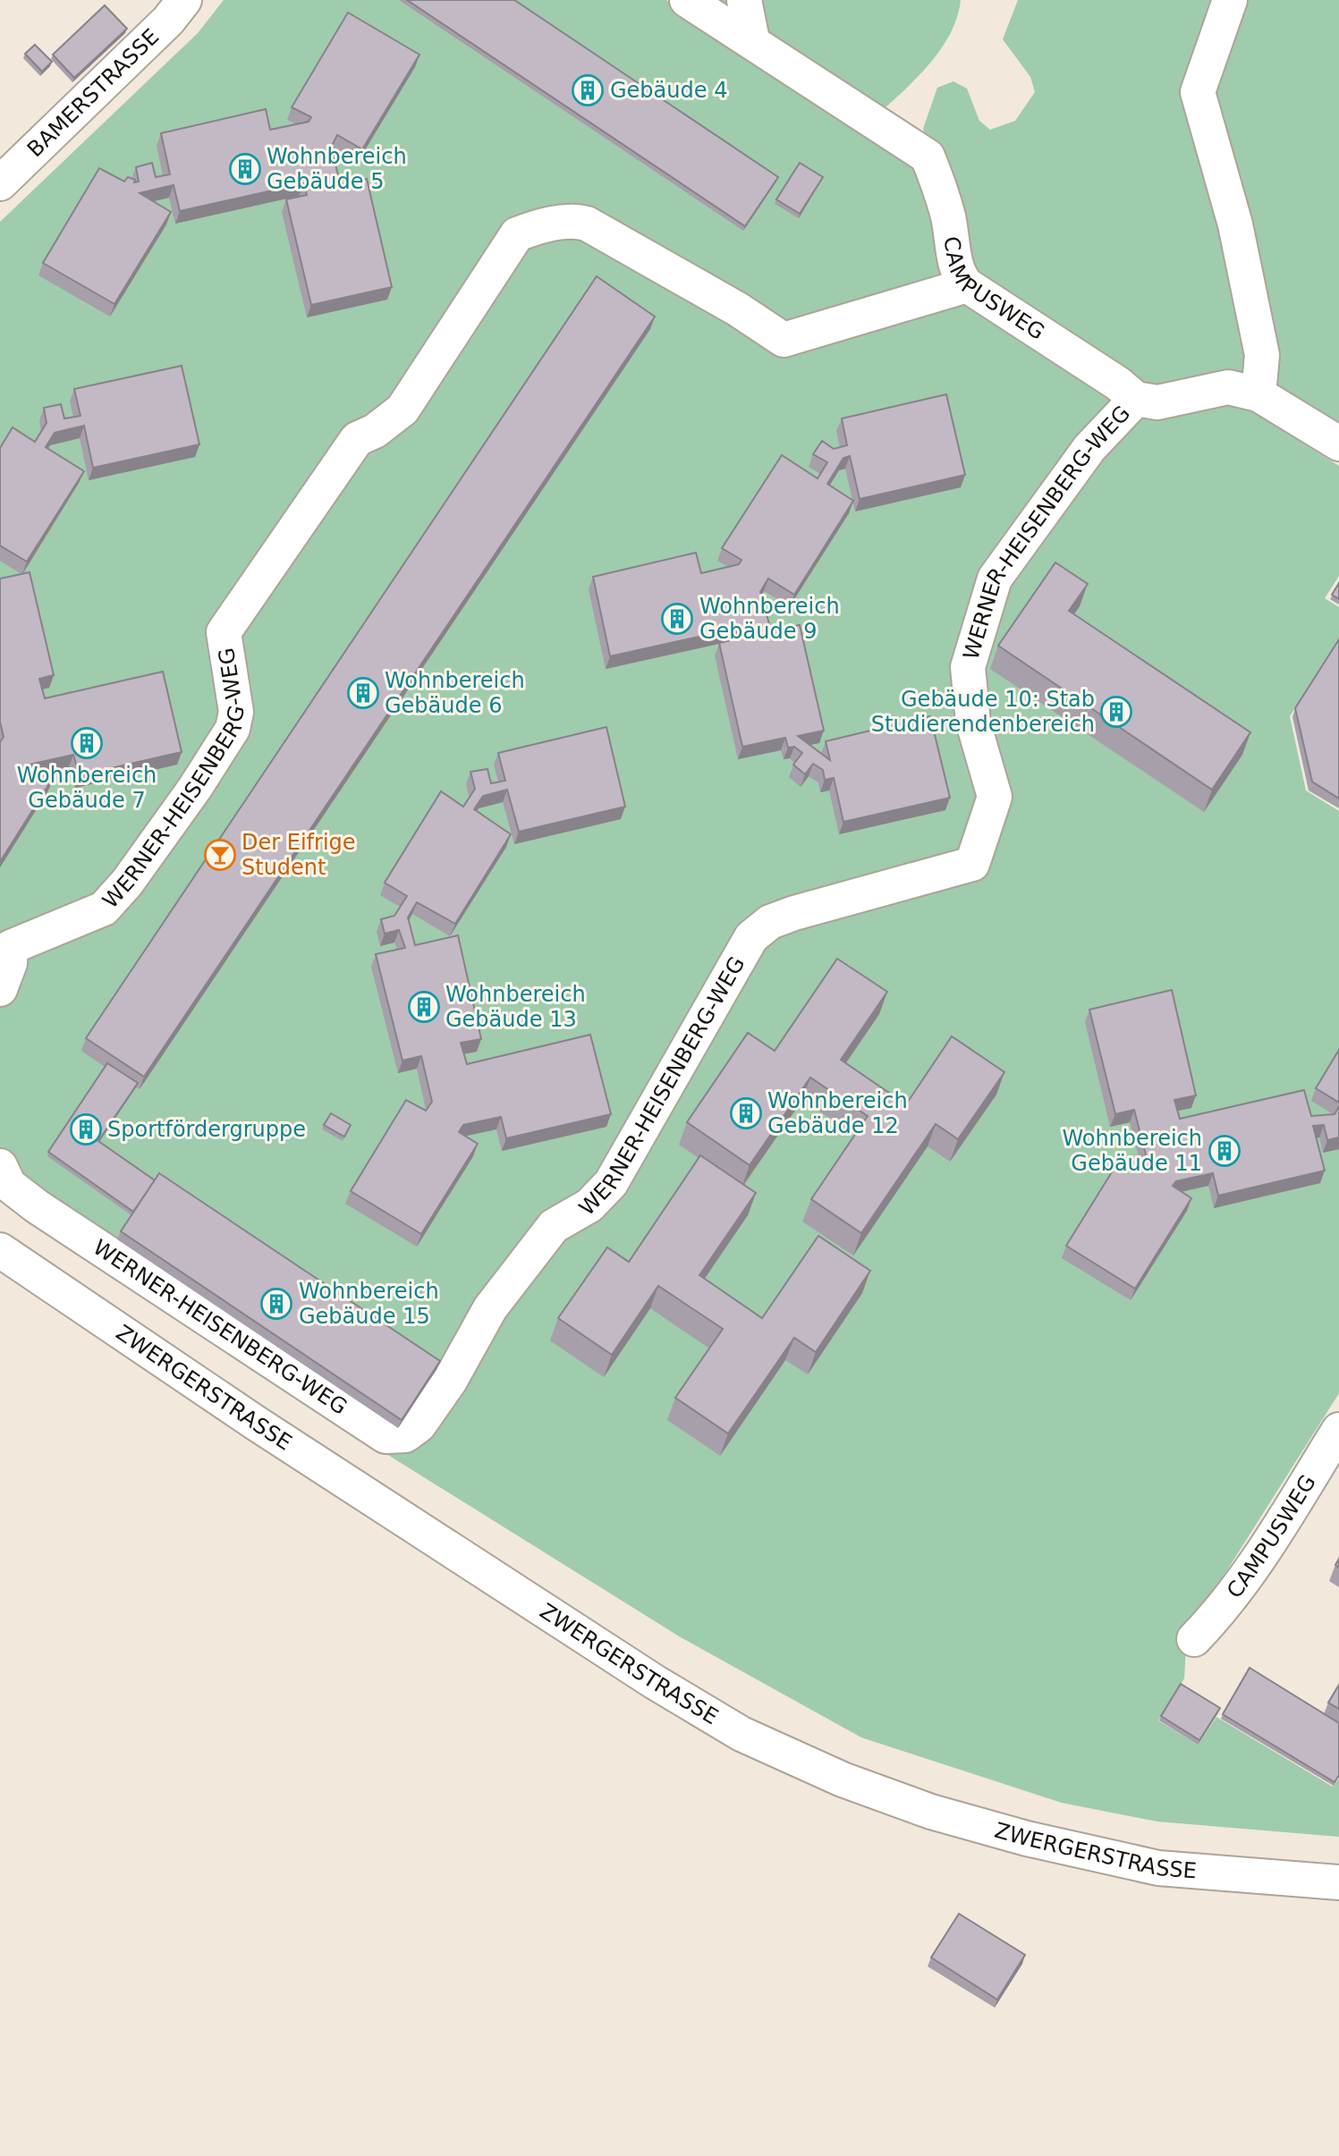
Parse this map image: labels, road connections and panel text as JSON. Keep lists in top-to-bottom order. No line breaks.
{"streets":{"street":["BAMERSTRASSE","CAMPUSWEG","WERNER-HEISENBERG-WEG","ZWERGERSTRASSE"]},"crossings":[["CAMPUSWEG","WERNER-HEISENBERG-WEG"]],"places":{"building":["Gebäude 4","Wohnbereich Gebäude 5","Wohnbereich Gebäude 9","Wohnbereich Gebäude 6","Gebäude 10: Stab Studierendenbereich","Wohnbereich Gebäude 7","Wohnbereich Gebäude 13","Wohnbereich Gebäude 12","Sportfördergruppe","Wohnbereich Gebäude 11","Wohnbereich Gebäude 15"],"bar":["Der Eifrige Student"]}}
